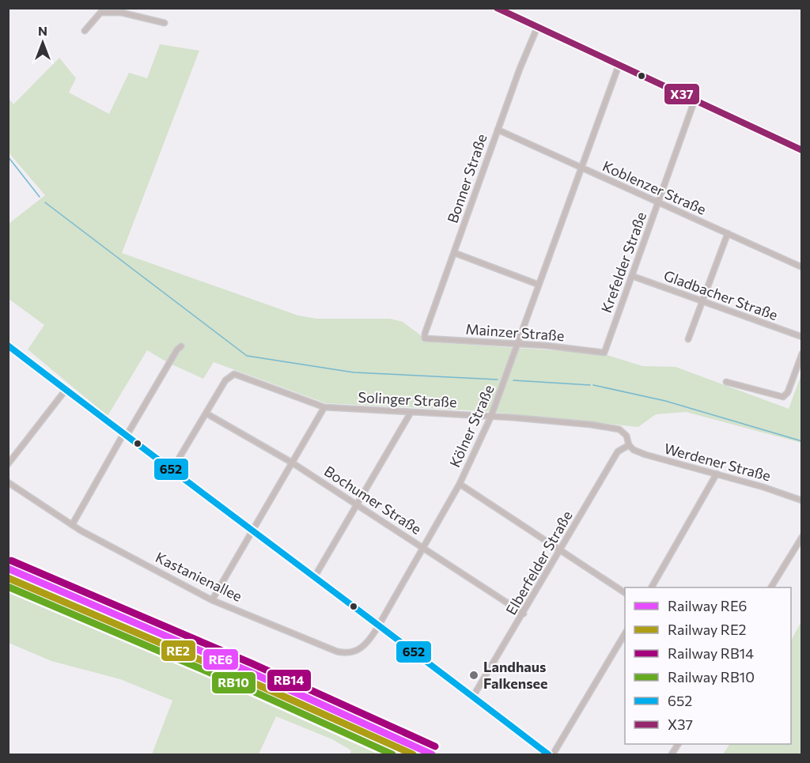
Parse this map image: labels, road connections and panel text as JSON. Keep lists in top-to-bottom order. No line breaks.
{"streets":{"street":["Bonner Straße","Koblenzer Straße","Krefelder Straße","Gladbacher Straße","Mainzer Straße","Solinger Straße","Kölner Straße","Werdener Straße","Bochumer Straße","Elberfelder Straße","Kastanienallee"]},"crossings":[["Bonner Straße","Koblenzer Straße"],["Bonner Straße","Mainzer Straße"],["Koblenzer Straße","Krefelder Straße"],["Koblenzer Straße","Kölner Straße"],["Krefelder Straße","Gladbacher Straße"],["Krefelder Straße","Mainzer Straße"],["Mainzer Straße","Kölner Straße"],["Solinger Straße","Kölner Straße"],["Solinger Straße","Werdener Straße"],["Solinger Straße","Bochumer Straße"],["Solinger Straße","Elberfelder Straße"],["Kölner Straße","Bochumer Straße"],["Kölner Straße","Kastanienallee"],["Werdener Straße","Elberfelder Straße"],["Bochumer Straße","Elberfelder Straße"]],"places":["Landhaus Falkensee"],"lines":["transit line X37","transit line 652","rail line RB14","rail line RE6","rail line RE2","rail line RB10"],"legend":["Railway RE6","Railway RE2","Railway RB14","Railway RB10","652","X37"],"north":"top"}
